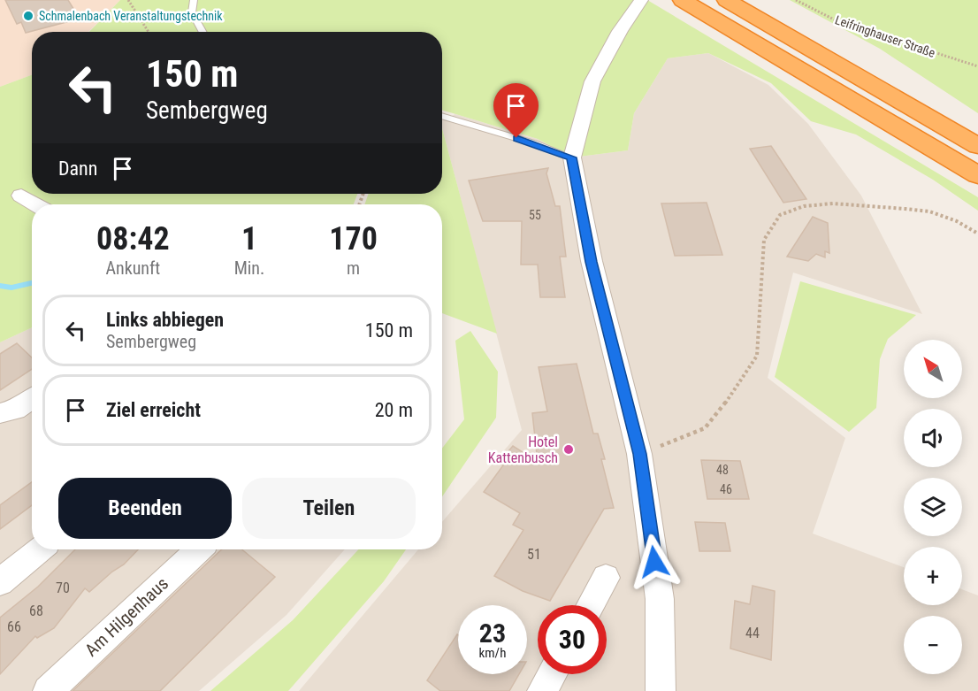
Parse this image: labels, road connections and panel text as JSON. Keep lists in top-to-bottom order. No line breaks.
{"streets":{"street":["Am Hilgenhaus"],"path":["Leifringhauser Straße"]},"places":["Schmalenbach Veranstaltungstechnik","Hotel Kattenbusch"],"house_numbers":["55","48","46","51","70","68","66","44"],"north":"top left","page":{"turn":["150 m","Sembergweg"],"then":"Dann","eta":["08:42","Ankunft","1","Min.","170","m"],"list":[{"name":"Links abbiegen","note":"Sembergweg","value":"150 m"},{"name":"Ziel erreicht","value":"20 m"}],"map_buttons":["+","−"],"buttons":["Beenden","Teilen"],"speed":"23 km/h","limit":"30"}}
